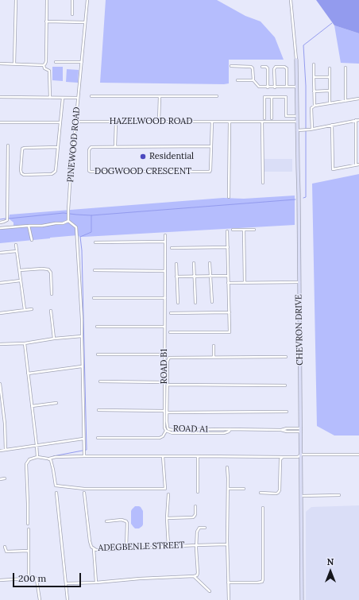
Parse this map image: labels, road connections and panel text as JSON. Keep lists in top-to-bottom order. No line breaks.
{"streets":{"main road":["CHEVRON DRIVE"],"street":["HAZELWOOD ROAD","PINEWOOD ROAD","DOGWOOD CRESCENT","ROAD B1","ROAD A1","ADEGBENLE STREET"]},"crossings":[["HAZELWOOD ROAD","PINEWOOD ROAD"],["HAZELWOOD ROAD","CHEVRON DRIVE"],["CHEVRON DRIVE","ROAD A1"]],"places":["Residential"],"scale_bar":"200 m","north":"top"}
